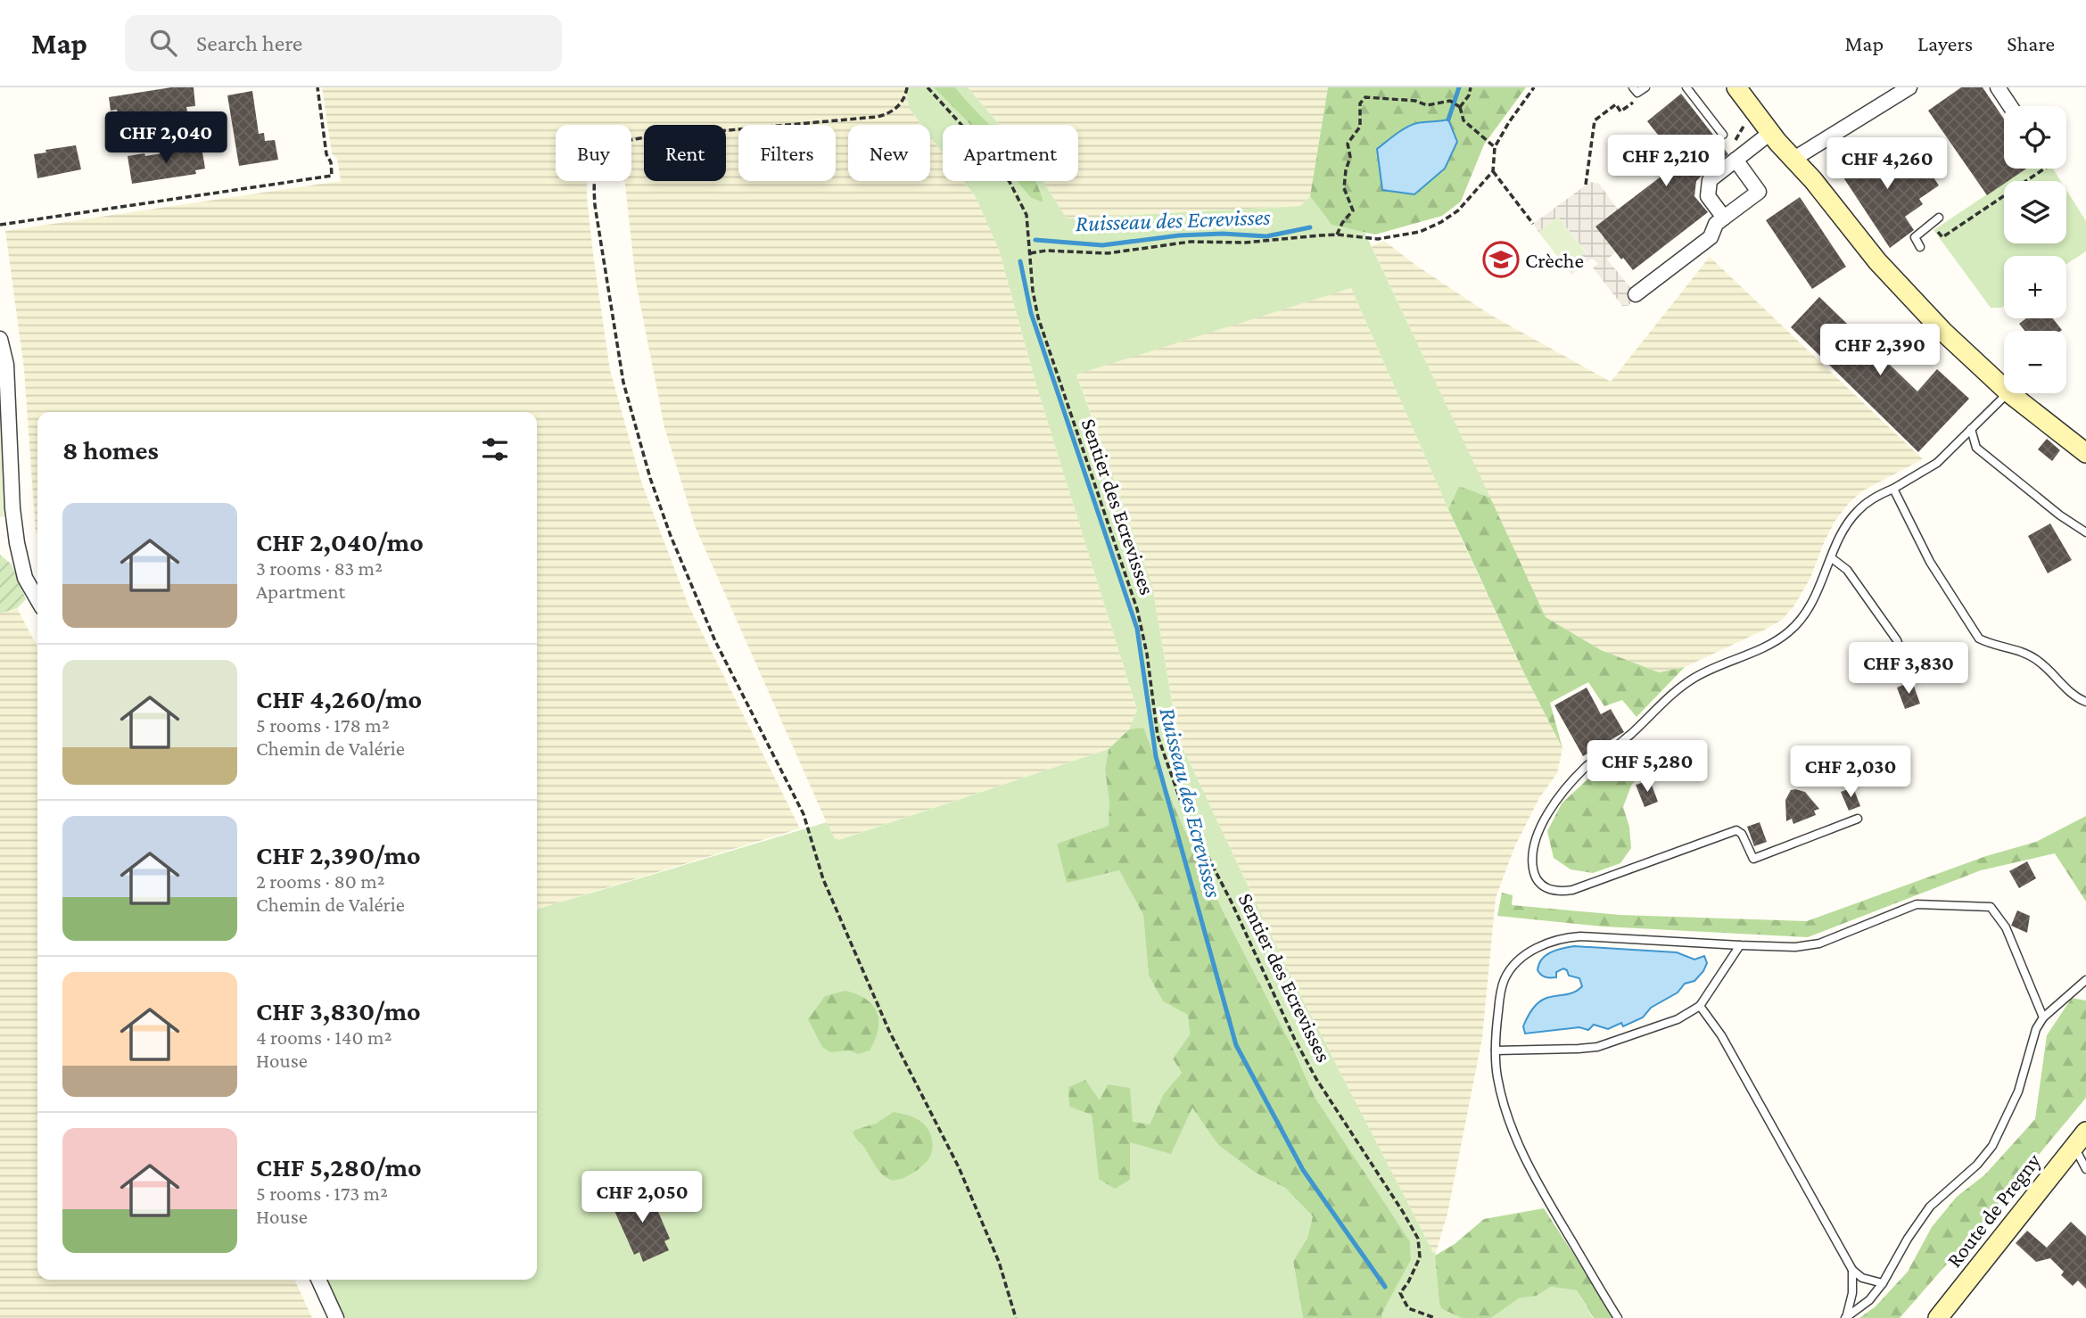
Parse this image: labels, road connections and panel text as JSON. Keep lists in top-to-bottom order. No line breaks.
{"streets":{"street":["Route de Pregny"],"path":["Sentier des Ecrevisses"]},"water":["Ruisseau des Ecrevisses"],"places":{"school or university":["Crèche"]},"page":{"header":"Map","search":"Search here","nav":["Map","Layers","Share"],"map_buttons":["+","−"],"price":["CHF 2,040","CHF 2,210","CHF 4,260","CHF 2,390","CHF 3,830","CHF 5,280","CHF 2,030","CHF 2,050"],"chip":["Buy","Rent","Filters","New","Apartment"],"heading":"8 homes","list":[{"name":"CHF 2,040/mo","note":"3 rooms · 83 m² · Apartment"},{"name":"CHF 4,260/mo","note":"5 rooms · 178 m² · Chemin de Valérie"},{"name":"CHF 2,390/mo","note":"2 rooms · 80 m² · Chemin de Valérie"},{"name":"CHF 3,830/mo","note":"4 rooms · 140 m² · House"},{"name":"CHF 5,280/mo","note":"5 rooms · 173 m² · House"}]}}
